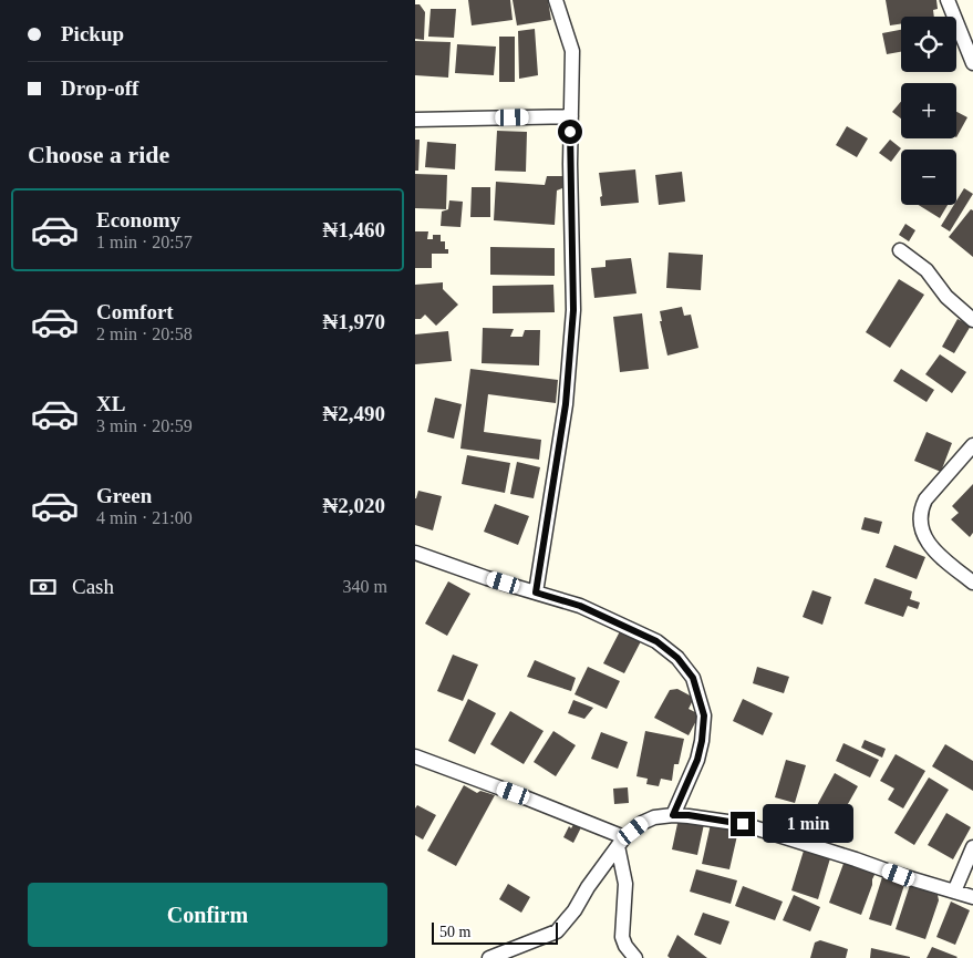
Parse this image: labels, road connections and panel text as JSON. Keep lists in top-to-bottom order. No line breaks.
{"scale_bar":"50 m","page":{"banner":["Pickup","Drop-off"],"map_buttons":["+","−"],"heading":"Choose a ride","list":[{"name":"Economy","note":"1 min · 20:57","value":"₦1,460"},{"name":"Comfort","note":"2 min · 20:58","value":"₦1,970"},{"name":"XL","note":"3 min · 20:59","value":"₦2,490"},{"name":"Green","note":"4 min · 21:00","value":"₦2,020"}],"pay":["Cash","340 m"],"bubble":"1 min","buttons":"Confirm","scale":"50 m"}}
